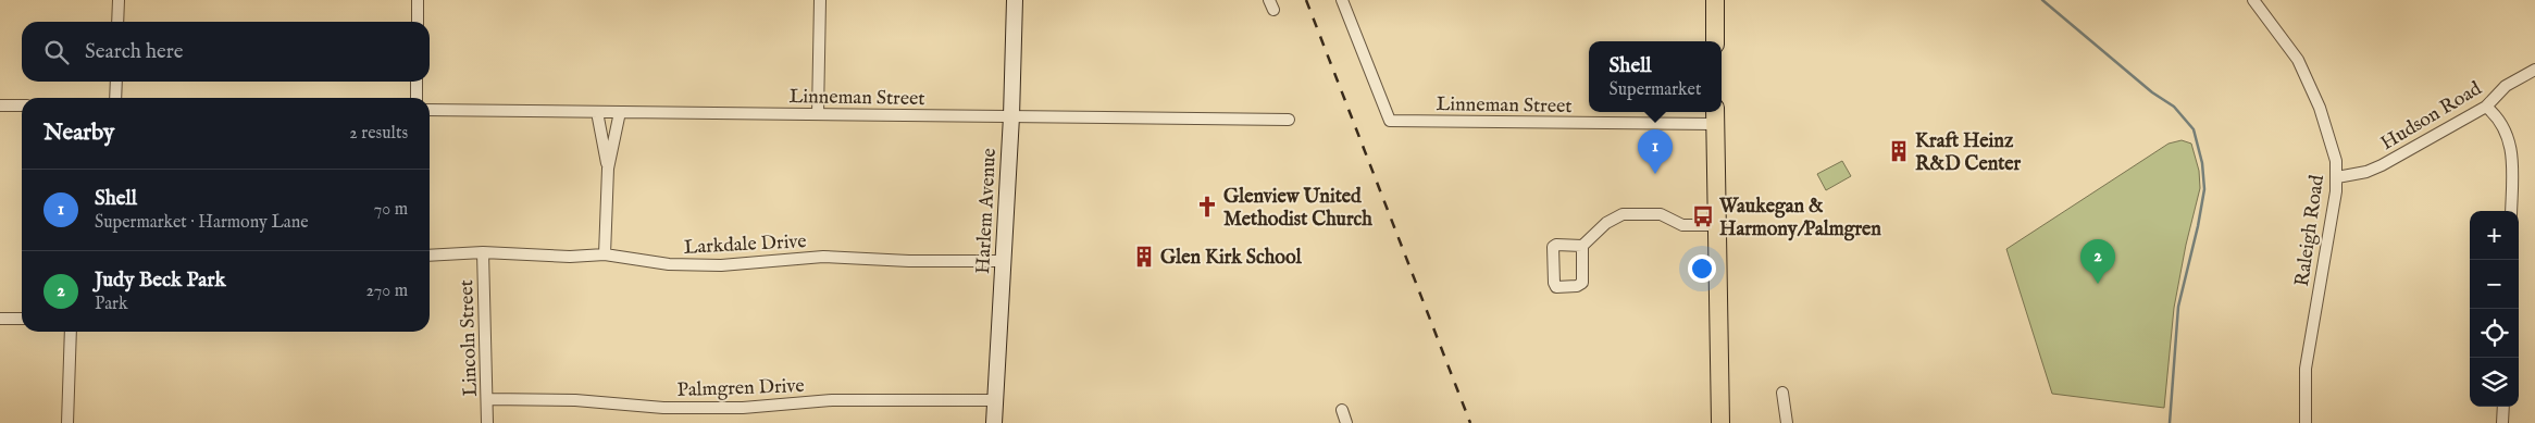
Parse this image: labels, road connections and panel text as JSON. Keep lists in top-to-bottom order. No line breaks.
{"streets":{"main road":["Harlem Avenue"],"street":["Linneman Street","Hudson Road","Raleigh Road","Larkdale Drive","Lincoln Street","Palmgren Drive"]},"crossings":[["Linneman Street","Harlem Avenue"],["Hudson Road","Raleigh Road"],["Harlem Avenue","Larkdale Drive"],["Harlem Avenue","Palmgren Drive"],["Larkdale Drive","Lincoln Street"],["Lincoln Street","Palmgren Drive"]],"places":{"building":["Kraft Heinz R&D Center","Glen Kirk School"],"church":["Glenview United Methodist Church"],"bus stop":["Waukegan & Harmony/Palmgren"]},"page":{"search":"Search here","popup":["Shell","Supermarket"],"heading":["Nearby","2 results"],"pins":["1","2"],"list":[{"mark":"1","name":"Shell","note":"Supermarket · Harmony Lane","value":"70 m"},{"mark":"2","name":"Judy Beck Park","note":"Park","value":"270 m"}],"map_buttons":["+","−"]}}
